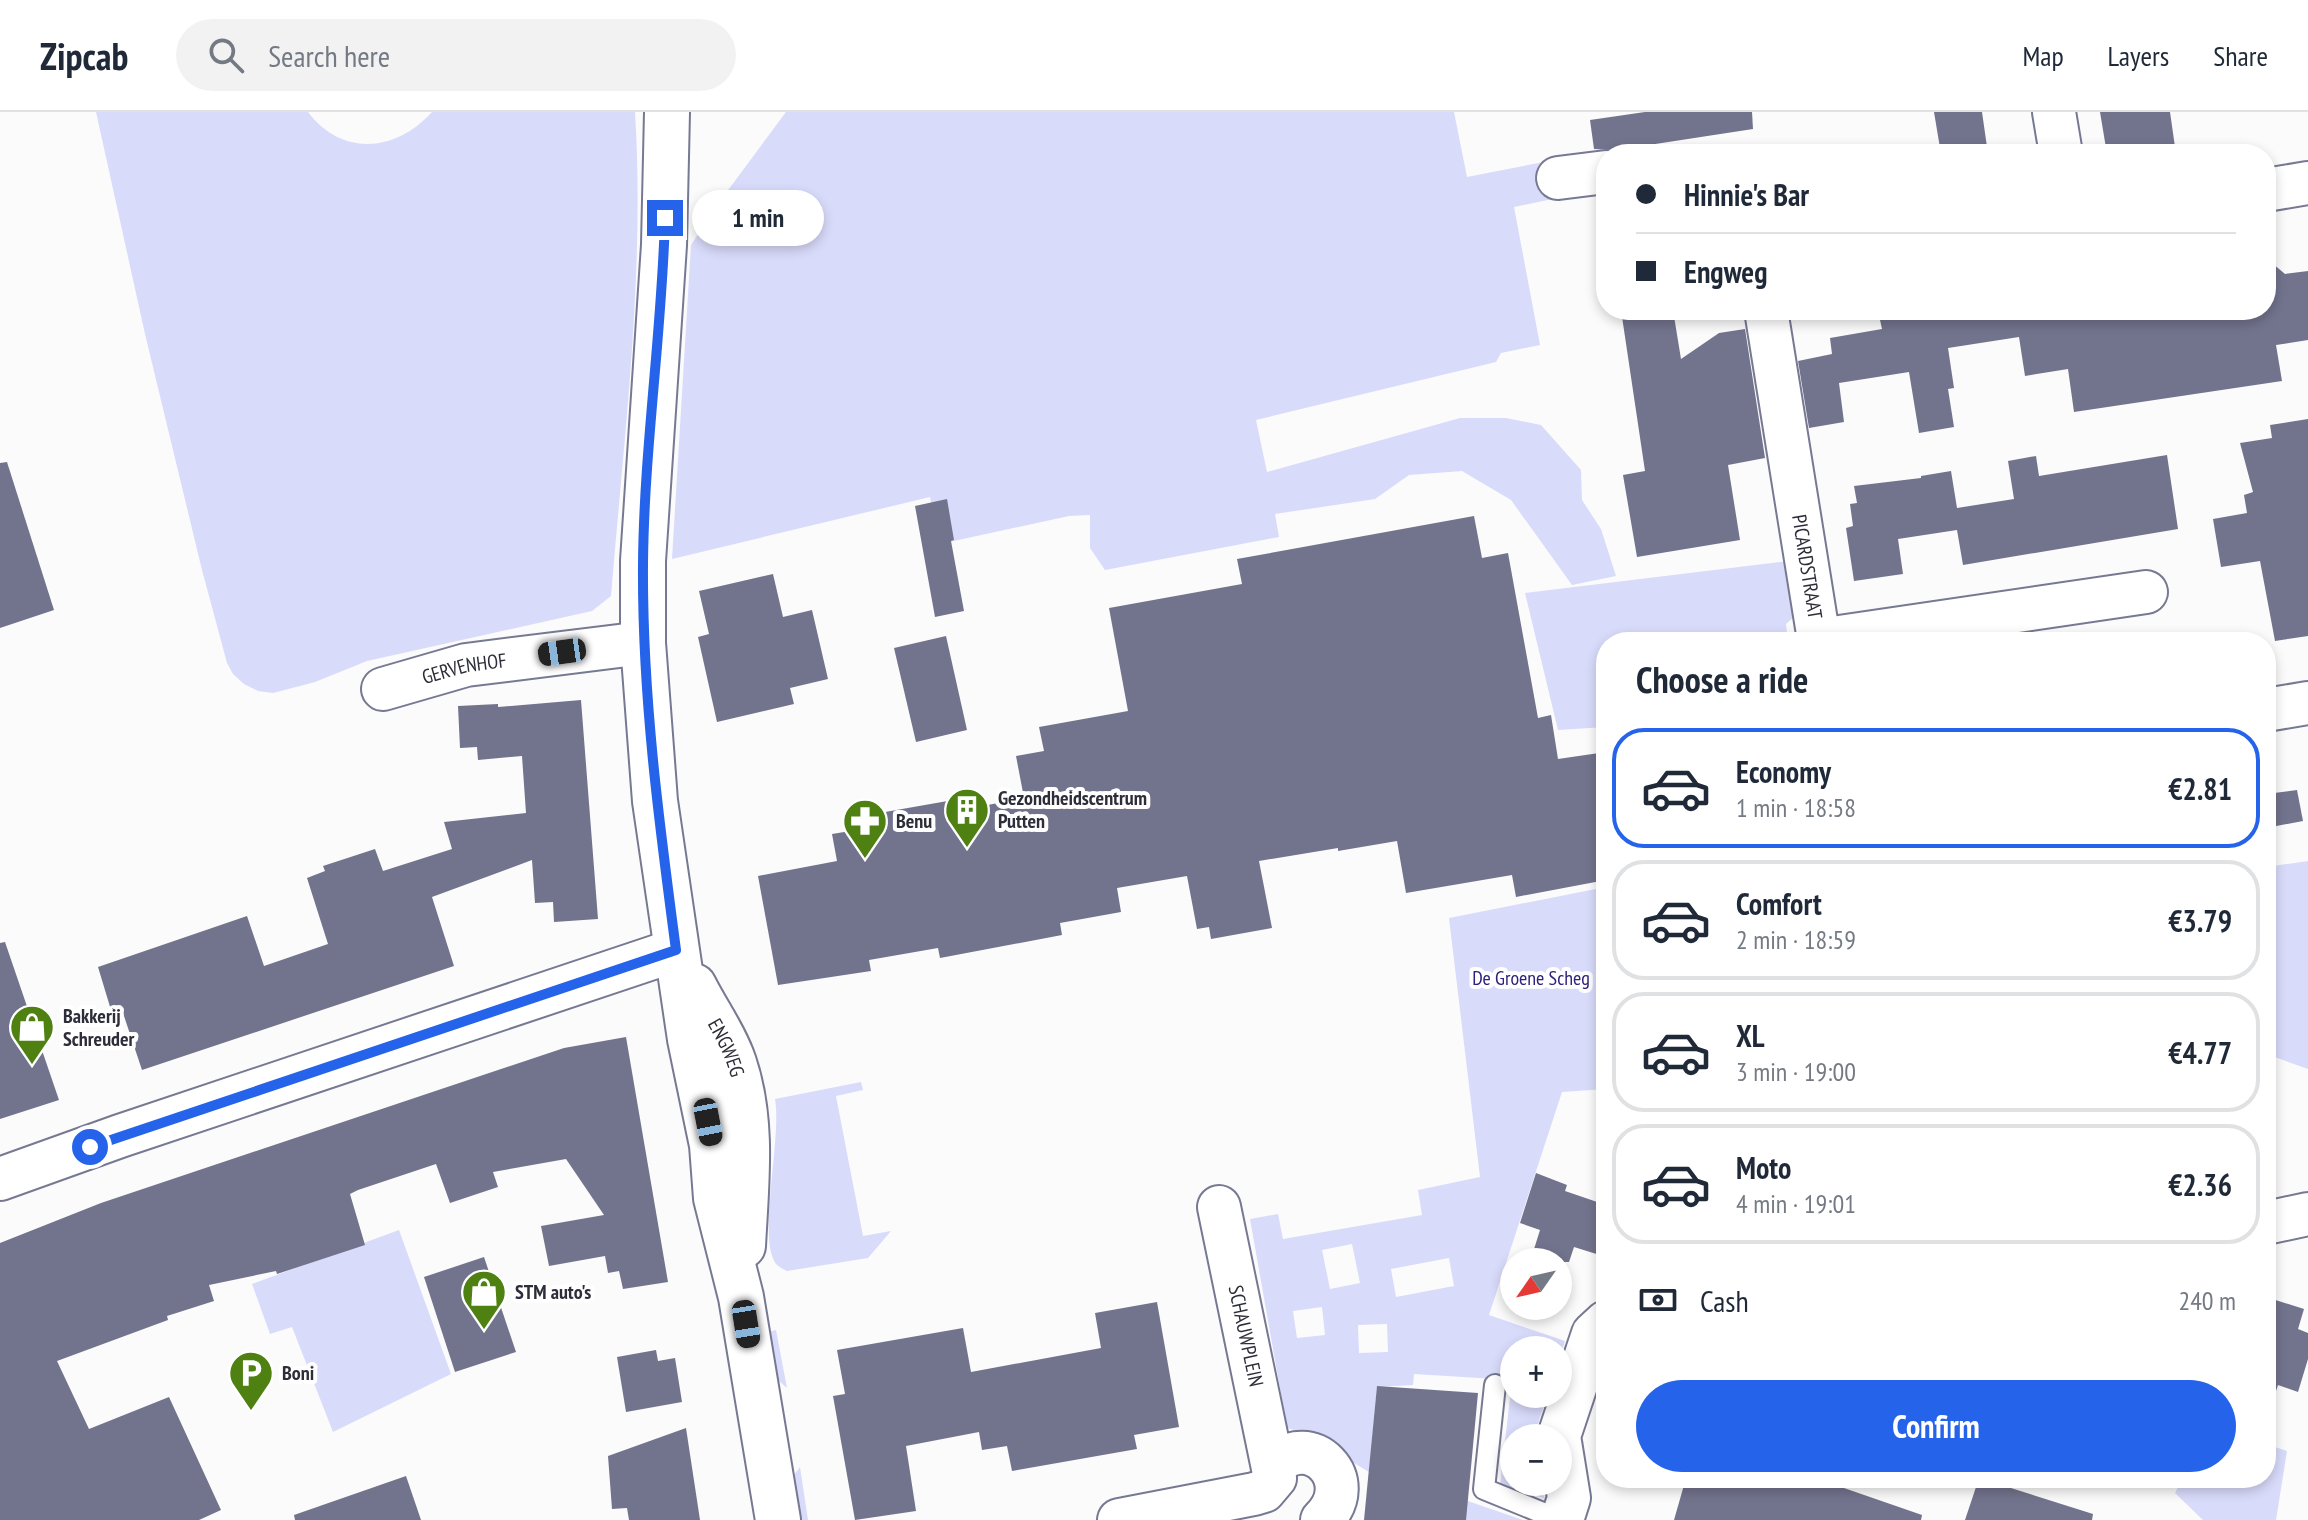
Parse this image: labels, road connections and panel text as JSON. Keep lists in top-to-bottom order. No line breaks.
{"streets":{"street":["PICARDSTRAAT","GERVENHOF","ENGWEG","SCHAUWPLEIN"]},"crossings":[["GERVENHOF","ENGWEG"]],"parks":["De Groene Scheg"],"places":{"building":["Gezondheidscentrum Putten"],"pharmacy":["Benu"],"shop":["Bakkerij Schreuder","STM auto's"],"parking":["Boni"]},"north":"bottom left","page":{"header":"Zipcab","search":"Search here","nav":["Map","Layers","Share"],"banner":["Hinnie's Bar","Engweg"],"bubble":"1 min","heading":"Choose a ride","list":[{"name":"Economy","note":"1 min · 18:58","value":"€2.81"},{"name":"Comfort","note":"2 min · 18:59","value":"€3.79"},{"name":"XL","note":"3 min · 19:00","value":"€4.77"},{"name":"Moto","note":"4 min · 19:01","value":"€2.36"}],"map_buttons":["+","−"],"pay":["Cash","240 m"],"buttons":"Confirm"}}
